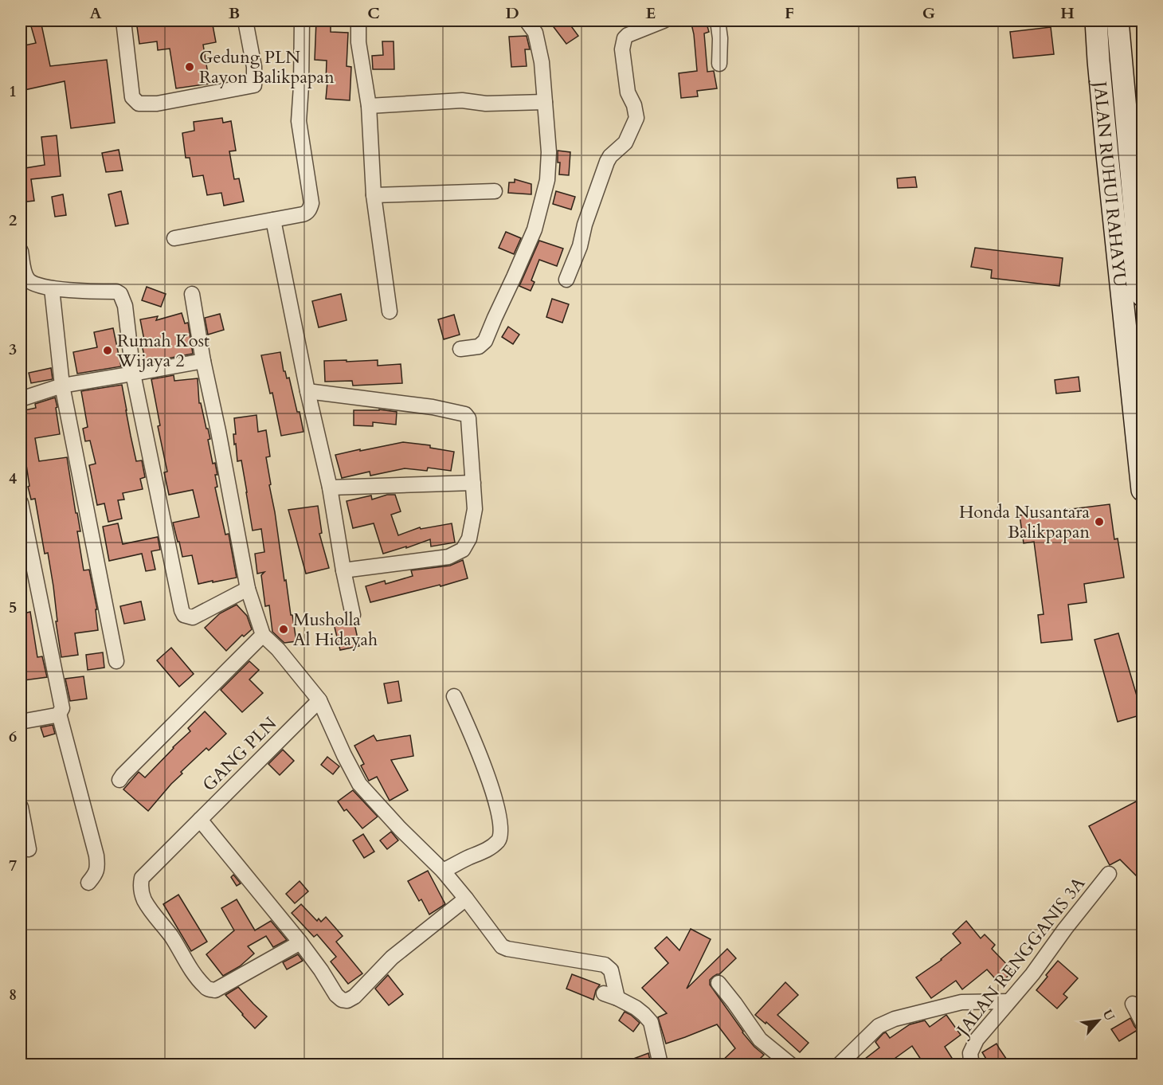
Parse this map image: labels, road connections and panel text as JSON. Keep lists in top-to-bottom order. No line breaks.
{"streets":{"main road":["JALAN RUHUI RAHAYU"],"street":["GANG PLN","JALAN RENGGANIS 3A"]},"places":["Gedung PLN Rayon Balikpapan","Rumah Kost Wijaya 2","Honda Nusantara Balikpapan","Musholla Al Hidayah"],"north":"top right","grid":{"columns":["A","B","C","D","E","F","G","H"],"rows":["1","2","3","4","5","6","7","8"]}}
